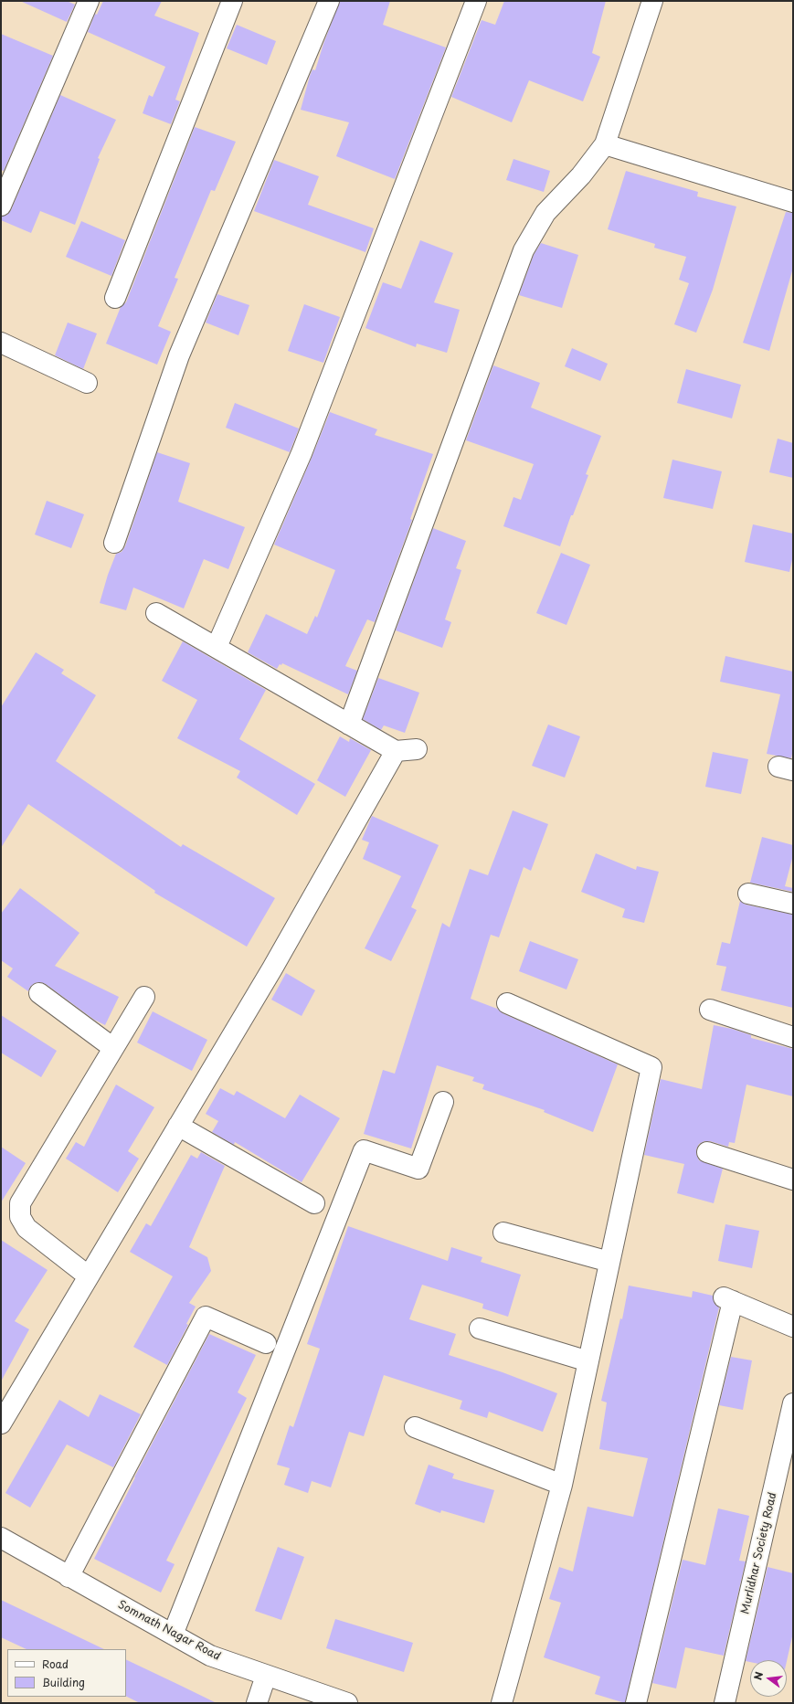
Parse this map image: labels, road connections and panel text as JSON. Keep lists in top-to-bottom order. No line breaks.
{"streets":{"street":["Murlidhar Society Road","Somnath Nagar Road"]},"legend":["Road","Building"],"north":"left"}
